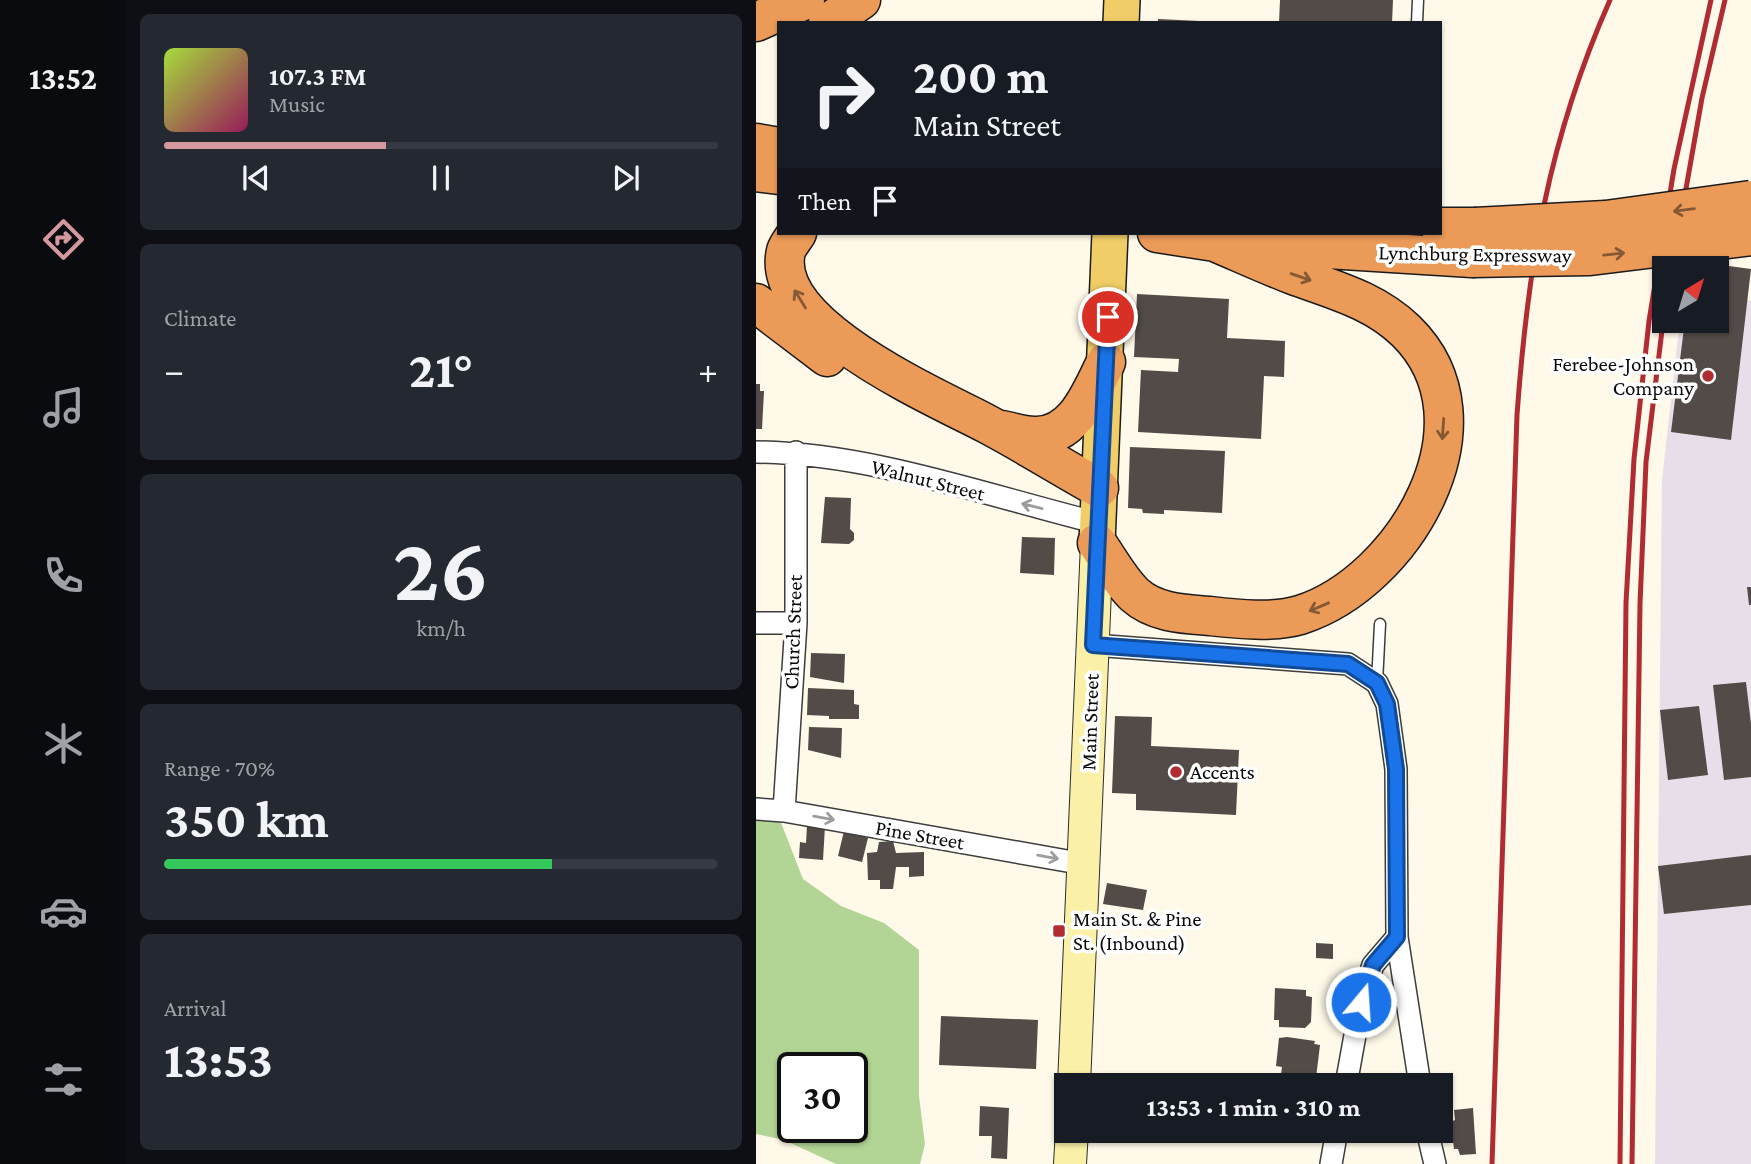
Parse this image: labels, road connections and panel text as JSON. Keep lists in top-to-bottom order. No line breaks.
{"streets":{"highway":["Lynchburg Expressway"],"main road":["Main Street"],"street":["Walnut Street","Church Street","Pine Street"]},"crossings":[["Walnut Street","Church Street"],["Walnut Street","Main Street"],["Church Street","Pine Street"],["Main Street","Pine Street"]],"one_way":["Walnut Street","Pine Street"],"places":{"other":["Ferebee-Johnson Company","Accents"],"transit":["Main St. & Pine St. (Inbound)"]},"north":"top right","page":{"tabs":"13:52","turn":["200 m","Main Street"],"song":["107.3 FM","Music"],"then":"Then","tile":["Climate",["26","km/h"],["Range · 70%","350 km"],["Arrival","13:53"]],"heat":["−","21°","+"],"limit":"30","trip":"13:53 · 1 min · 310 m"}}
